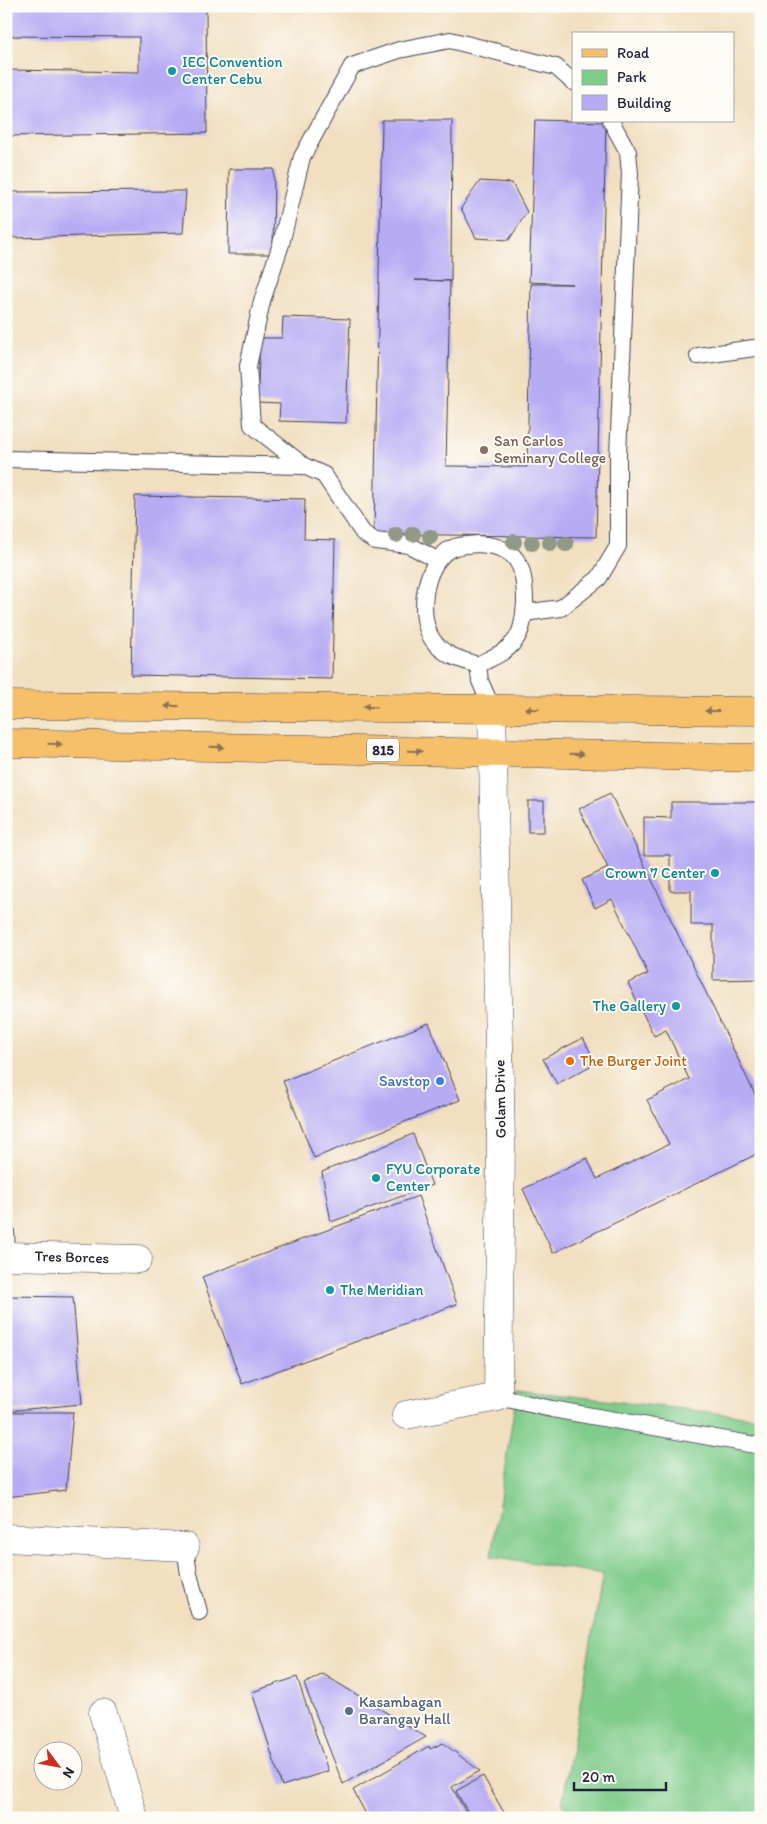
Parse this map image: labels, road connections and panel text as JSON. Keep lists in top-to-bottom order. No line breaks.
{"streets":{"main road":["815"],"street":["Golam Drive","Tres Borces"]},"crossings":[["815","Golam Drive"]],"places":["IEC Convention Center Cebu","San Carlos Seminary College","Crown 7 Center","The Gallery","The Burger Joint","Savstop","FYU Corporate Center","The Meridian","Kasambagan Barangay Hall"],"legend":["Road","Park","Building"],"scale_bar":"20 m","north":"bottom right"}
